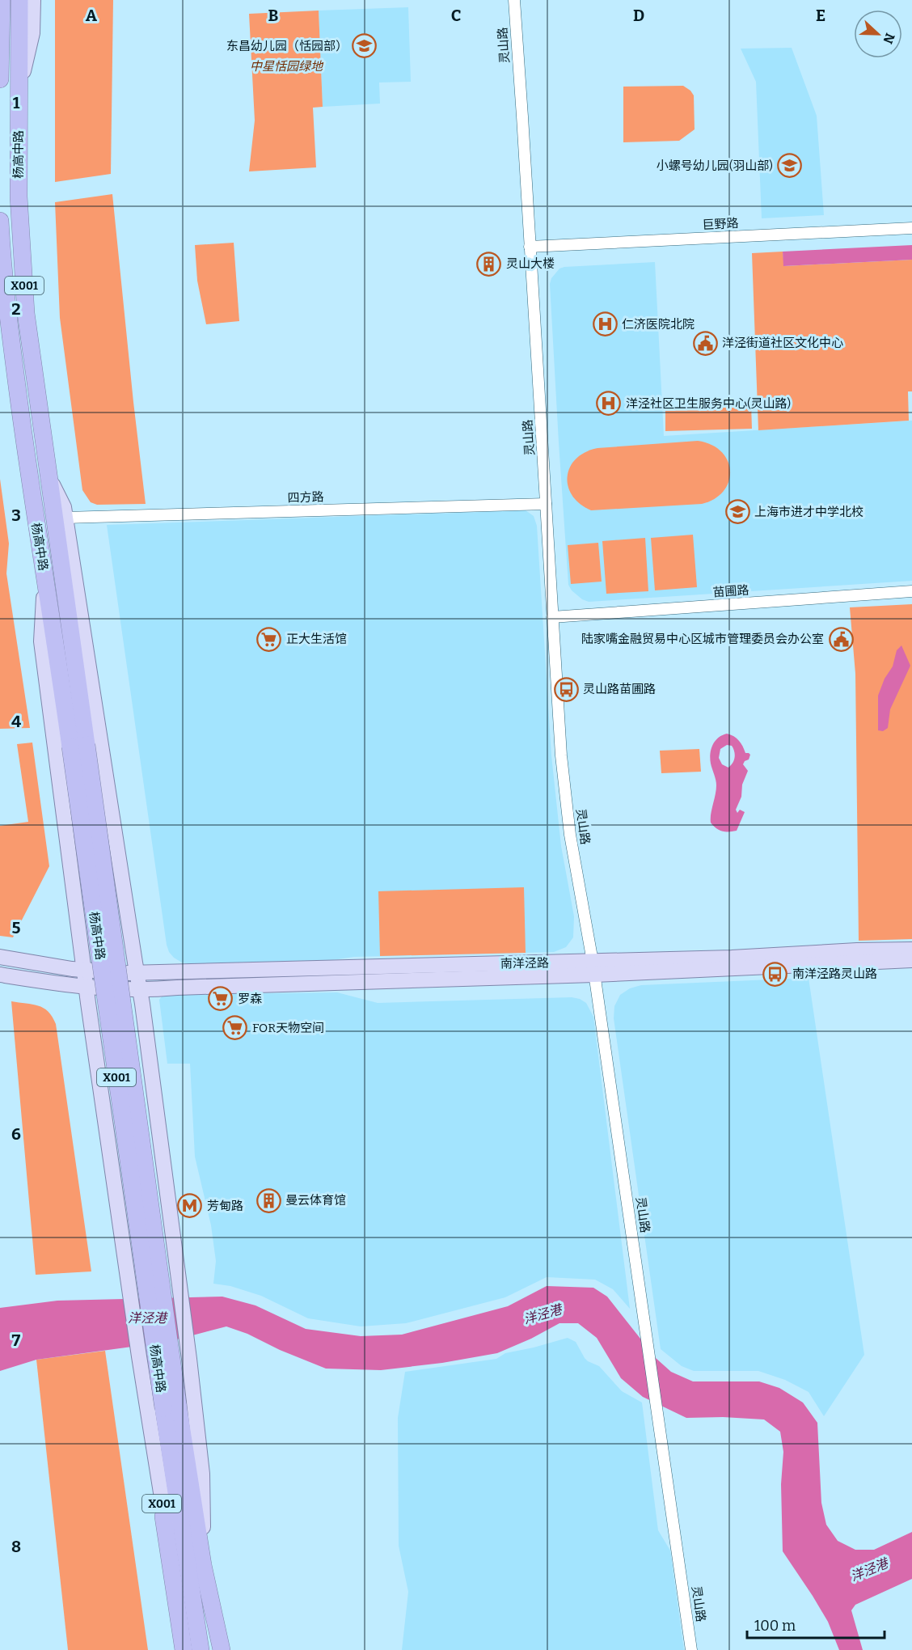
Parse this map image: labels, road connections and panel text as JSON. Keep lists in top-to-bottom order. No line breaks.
{"streets":{"highway":["杨高中路","X001"],"main road":["南洋泾路"],"street":["灵山路","巨野路","四方路","苗圃路"]},"crossings":[["灵山路","巨野路"],["灵山路","四方路"],["灵山路","苗圃路"],["灵山路","南洋泾路"],["杨高中路","X001"],["杨高中路","四方路"],["杨高中路","南洋泾路"]],"water":["洋泾港"],"parks":["中星恬园绿地"],"places":{"school or university":["东昌幼儿园（恬园部）","小螺号幼儿园(羽山部)","上海市进才中学北校"],"building":["灵山大楼","曼云体育馆"],"hospital":["仁济医院北院","洋泾社区卫生服务中心(灵山路)"],"public building":["洋泾街道社区文化中心","陆家嘴金融贸易中心区城市管理委员会办公室"],"supermarket":["正大生活馆","罗森","FOR天物空间"],"bus stop":["灵山路苗圃路","南洋泾路灵山路"],"metro station":["芳甸路"]},"scale_bar":"100 m","north":"right","grid":{"columns":["A","B","C","D","E"],"rows":["1","2","3","4","5","6","7","8"]}}
